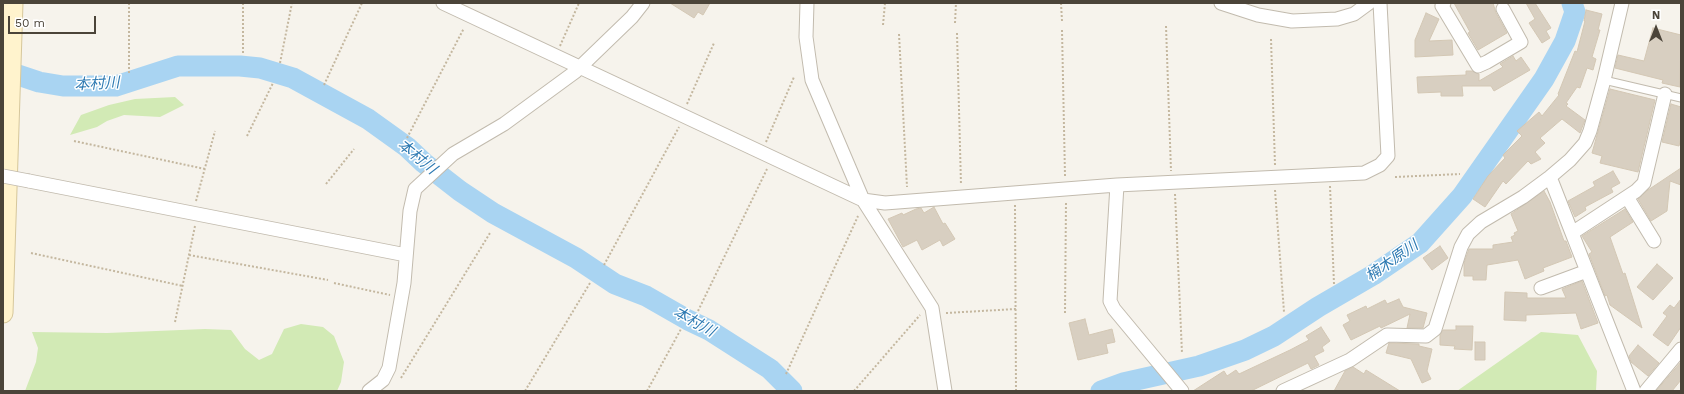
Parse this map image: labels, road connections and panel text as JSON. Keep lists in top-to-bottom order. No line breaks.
{"water":["本村川","楠木原川"],"scale_bar":"50 m","north":"top"}
